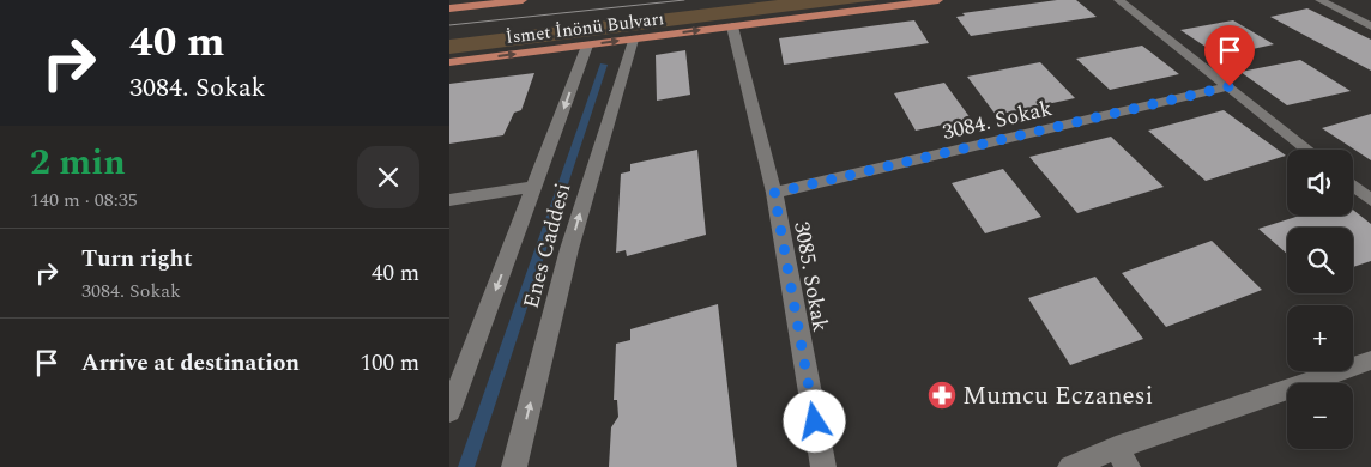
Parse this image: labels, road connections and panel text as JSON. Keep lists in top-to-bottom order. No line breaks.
{"streets":{"main road":["İsmet İnönü Bulvarı"],"street":["3084. Sokak","Enes Caddesi","3085. Sokak"]},"crossings":[["İsmet İnönü Bulvarı","Enes Caddesi"],["İsmet İnönü Bulvarı","3085. Sokak"],["3084. Sokak","3085. Sokak"]],"one_way":["İsmet İnönü Bulvarı"],"places":{"pharmacy":["Mumcu Eczanesi"]},"page":{"turn":["40 m","3084. Sokak"],"heading":["2 min","140 m · 08:35"],"map_buttons":["+","−"],"list":[{"name":"Turn right","note":"3084. Sokak","value":"40 m"},{"name":"Arrive at destination","value":"100 m"}]}}
